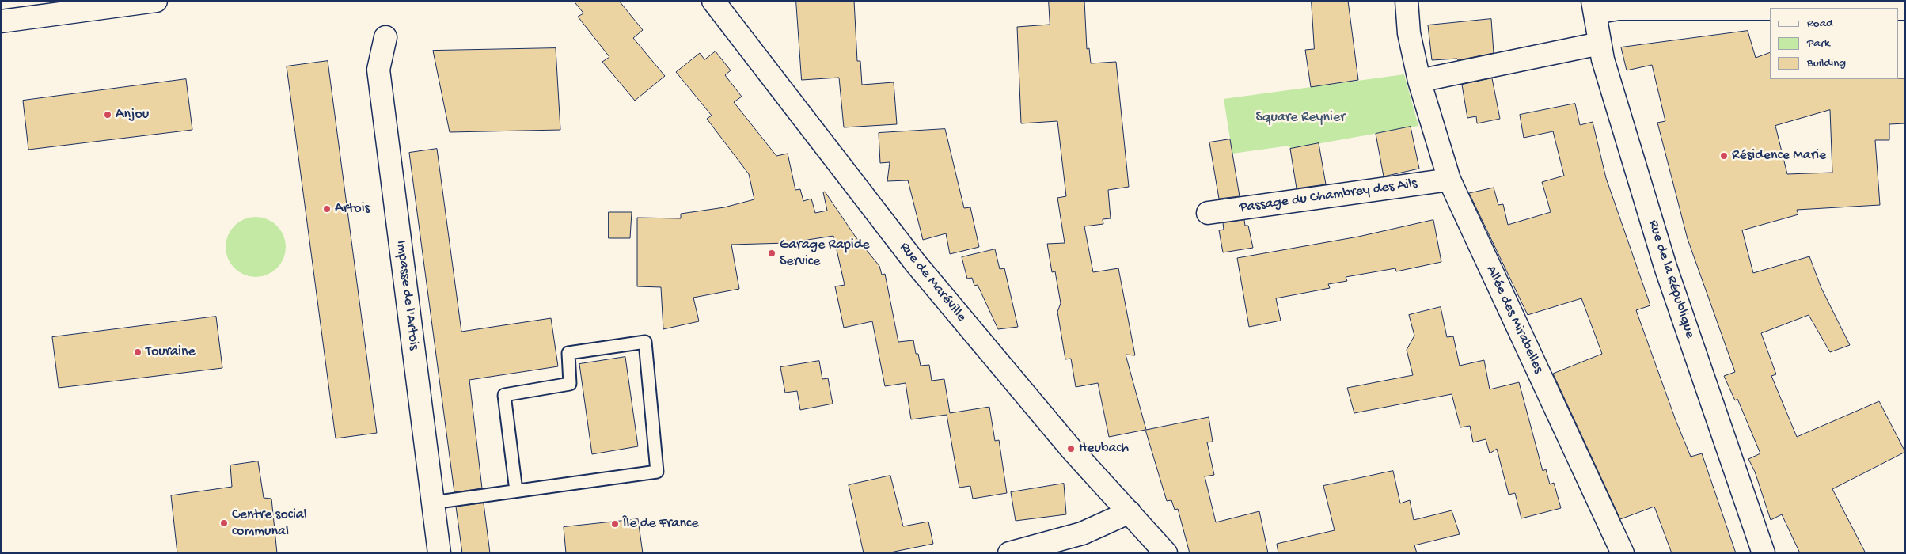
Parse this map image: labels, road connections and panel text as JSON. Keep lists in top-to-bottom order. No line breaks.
{"streets":{"street":["Passage du Chambrey des Ails","Rue de la République","Rue de Maréville","Impasse de l'Artois","Allée des Mirabelles"]},"crossings":[["Passage du Chambrey des Ails","Allée des Mirabelles"]],"parks":["Square Reynier"],"places":["Anjou","Résidence Marie","Artois","Garage Rapide Service","Touraine","Heubach","Centre social communal","Île de France"],"legend":["Road","Park","Building"]}
